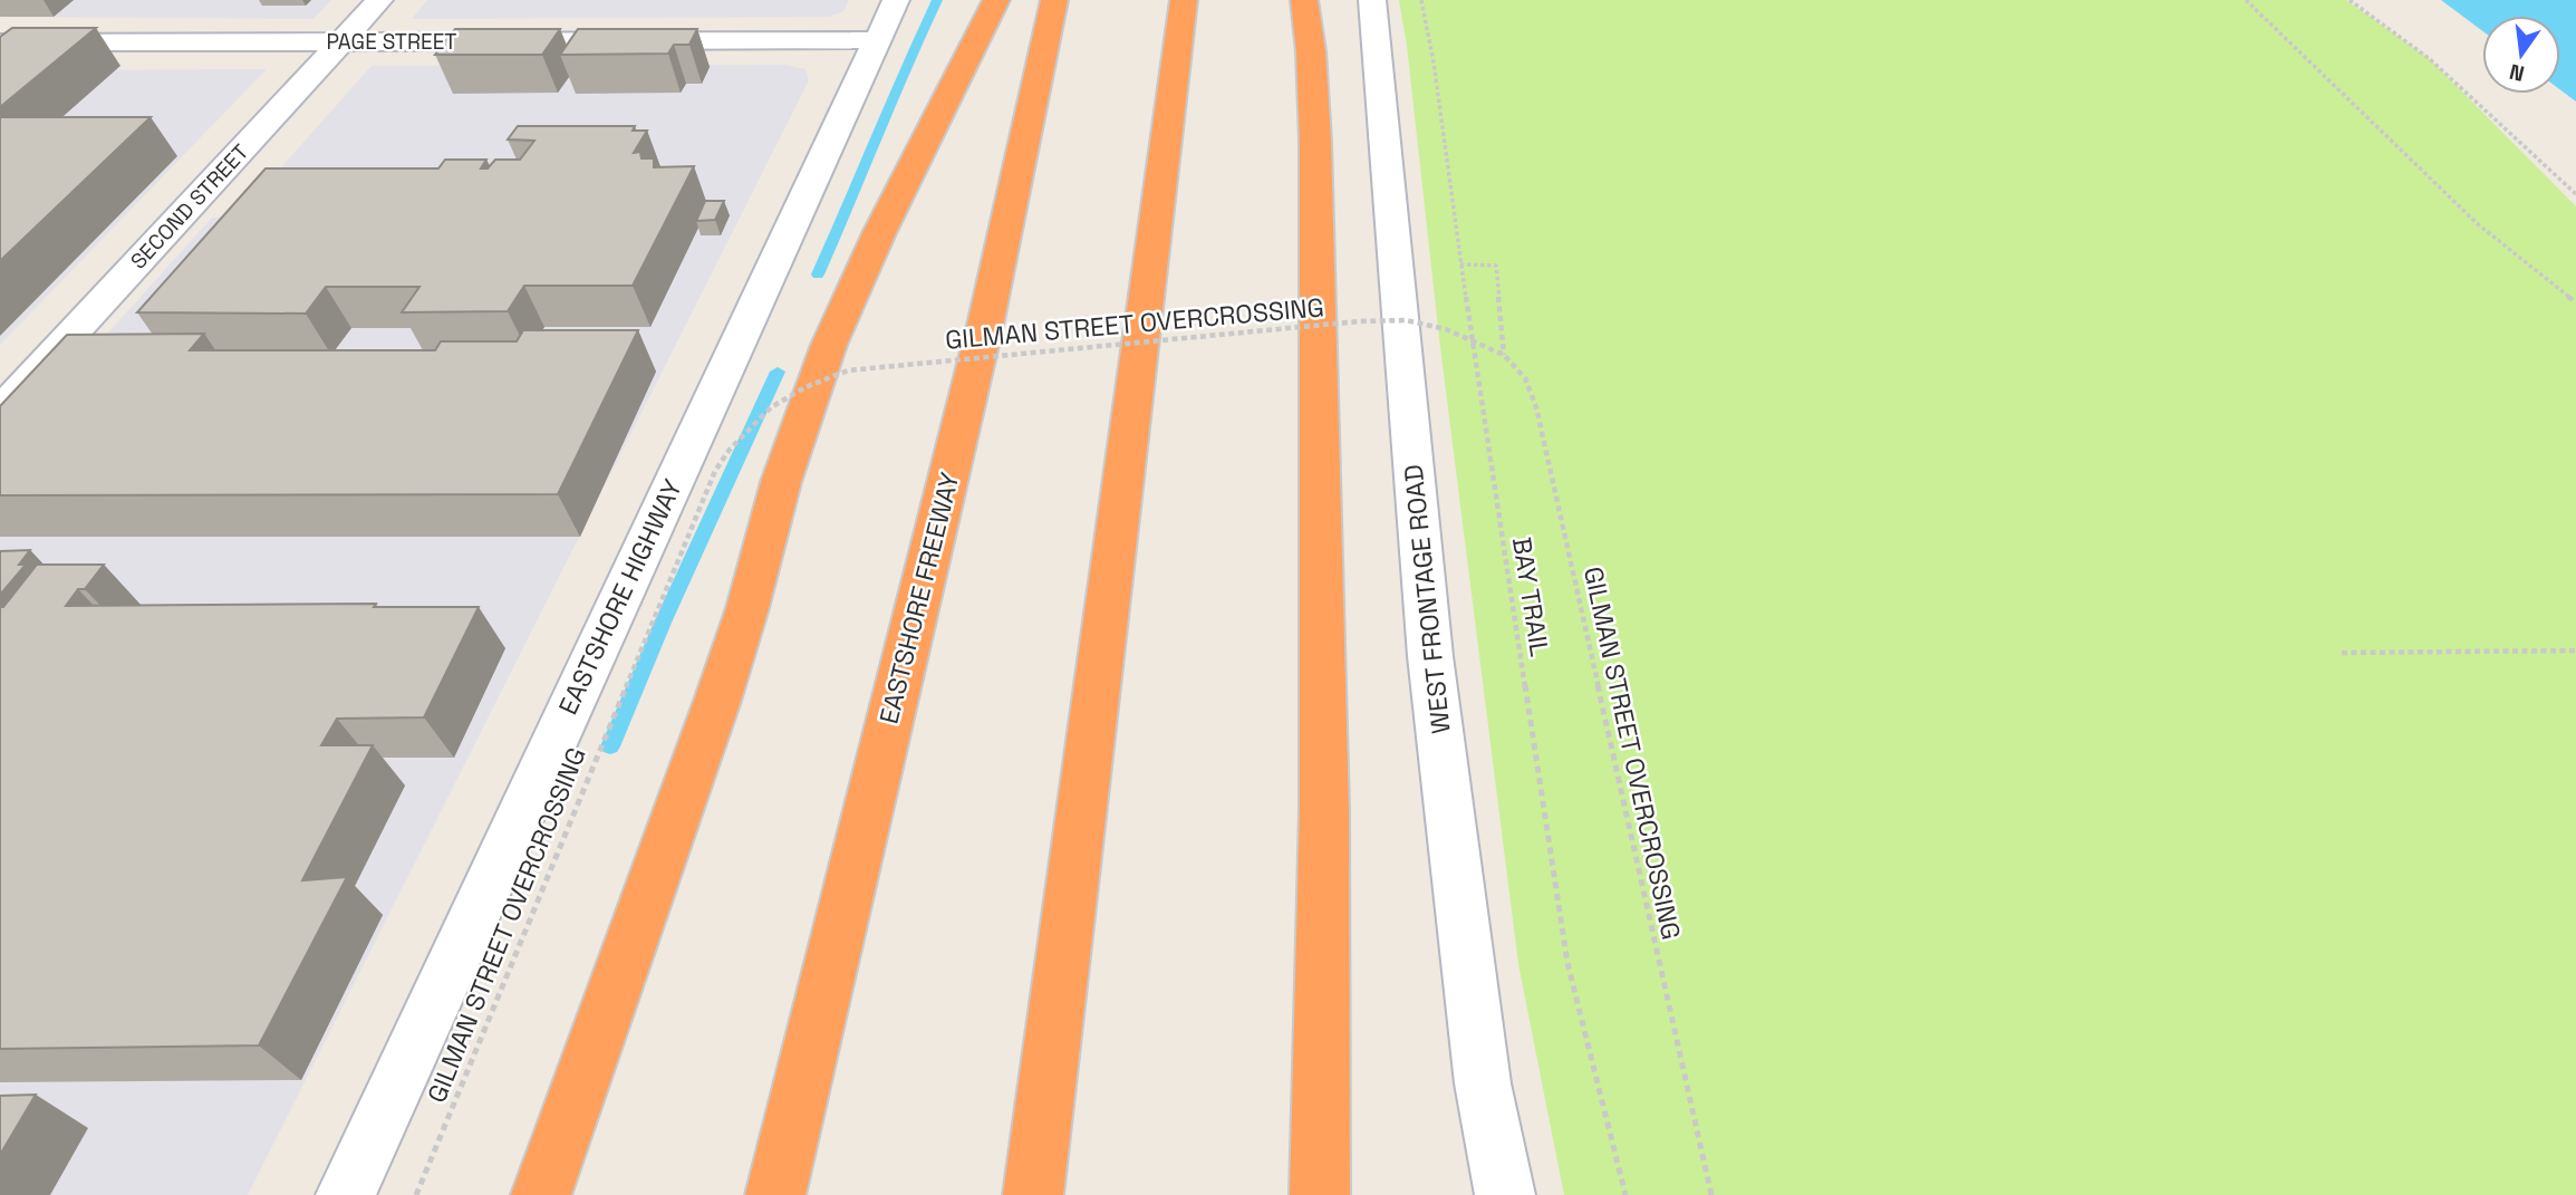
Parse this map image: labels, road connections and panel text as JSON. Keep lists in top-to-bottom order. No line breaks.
{"streets":{"highway":["EASTSHORE FREEWAY"],"street":["PAGE STREET","SECOND STREET","EASTSHORE HIGHWAY","WEST FRONTAGE ROAD"],"path":["GILMAN STREET OVERCROSSING","BAY TRAIL"]},"crossings":[["PAGE STREET","SECOND STREET"],["PAGE STREET","EASTSHORE HIGHWAY"]],"north":"bottom"}
